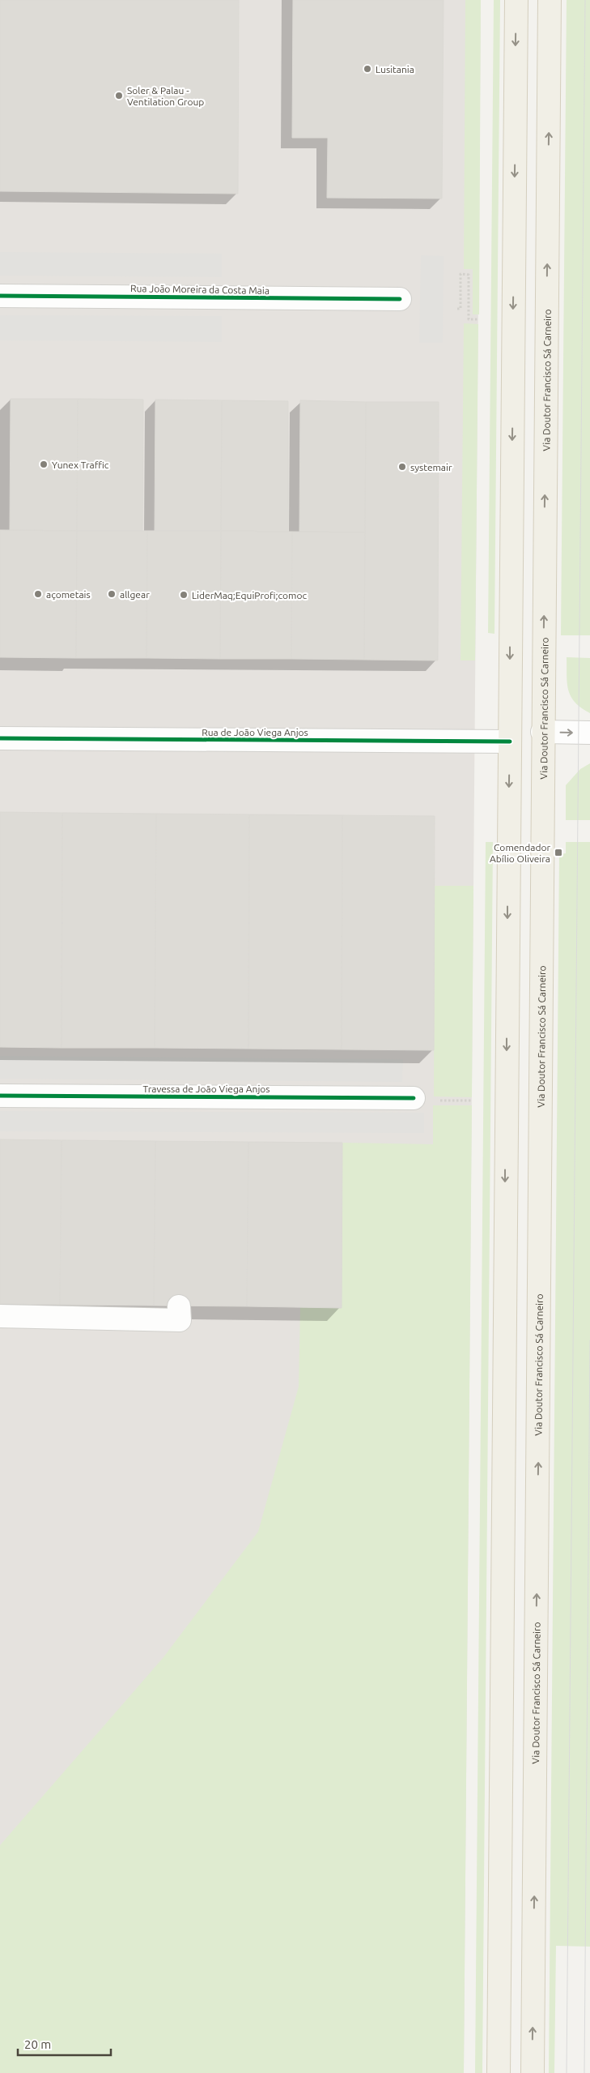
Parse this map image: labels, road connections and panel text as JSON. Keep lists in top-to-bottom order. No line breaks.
{"streets":{"main road":["Via Doutor Francisco Sá Carneiro"],"street":["Rua João Moreira da Costa Maia","Rua de João Viega Anjos","Travessa de João Viega Anjos"]},"places":{"other":["Lusitania","Soler & Palau - Ventilation Group","Yunex Traffic","systemair","açometais","allgear","LiderMaq;EquiProfi;comoc"],"transit":["Comendador Abílio Oliveira"]},"scale_bar":"20 m"}
